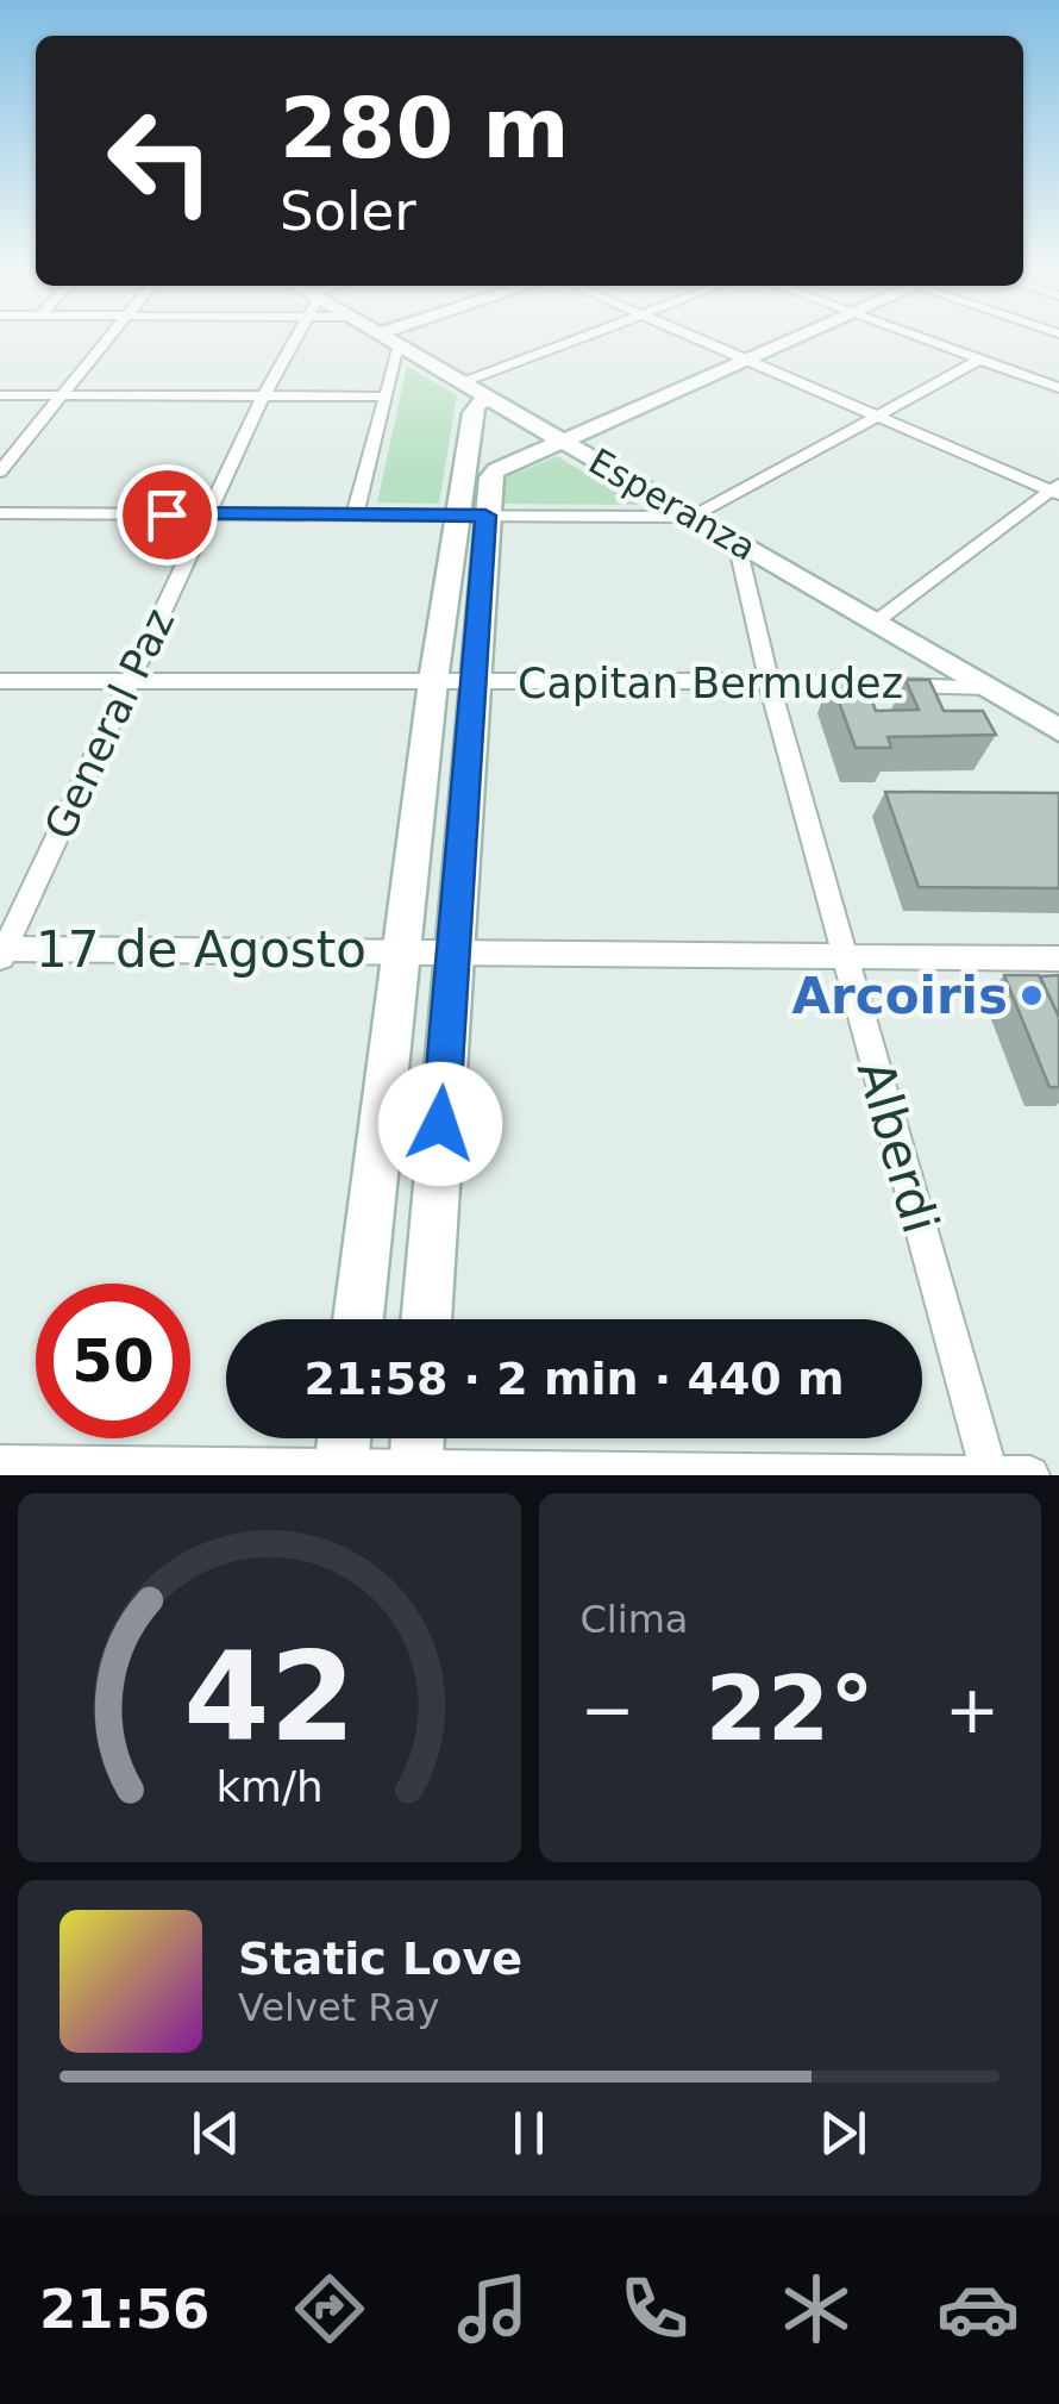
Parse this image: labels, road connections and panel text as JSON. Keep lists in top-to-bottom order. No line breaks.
{"streets":{"main road":["Esperanza"],"street":["Capitan Bermudez","General Paz","17 de Agosto","Alberdi"]},"crossings":[["Esperanza","Capitan Bermudez"],["Esperanza","Alberdi"],["Capitan Bermudez","General Paz"],["Capitan Bermudez","Alberdi"],["General Paz","17 de Agosto"],["17 de Agosto","Alberdi"]],"places":["Arcoiris"],"page":{"turn":["280 m","Soler"],"limit":"50","trip":"21:58 · 2 min · 440 m","tile":"Clima","heat":["−","22°","+"],"song":["Static Love","Velvet Ray"],"tabs":"21:56","gauge":["42","km/h"]}}
